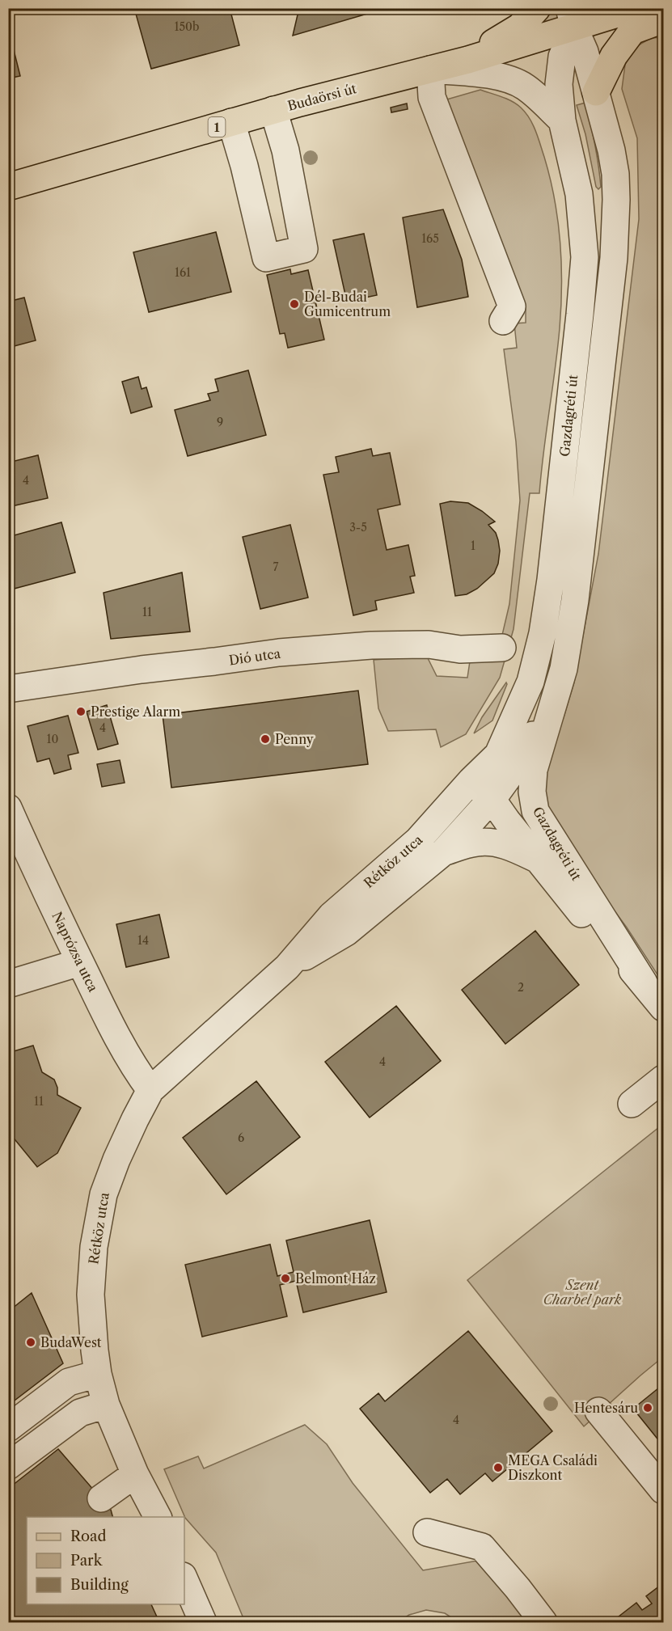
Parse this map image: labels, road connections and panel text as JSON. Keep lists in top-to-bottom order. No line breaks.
{"streets":{"main road":["Budaörsi út","1"],"street":["Gazdagréti út","Dió utca","Rétköz utca","Naprózsa utca"]},"crossings":[["Budaörsi út","Gazdagréti út"],["Gazdagréti út","Rétköz utca"],["Rétköz utca","Naprózsa utca"]],"parks":["Szent Charbel park"],"places":["Dél-Budai Gumicentrum","Prestige Alarm","Penny","Belmont Ház","BudaWest","Hentesáru","MEGA Családi Diszkont"],"house_numbers":["150b","165","161","9","4","3-5","1","7","11","4","10","14","2","4","11","6","4"],"legend":["Road","Park","Building"]}
